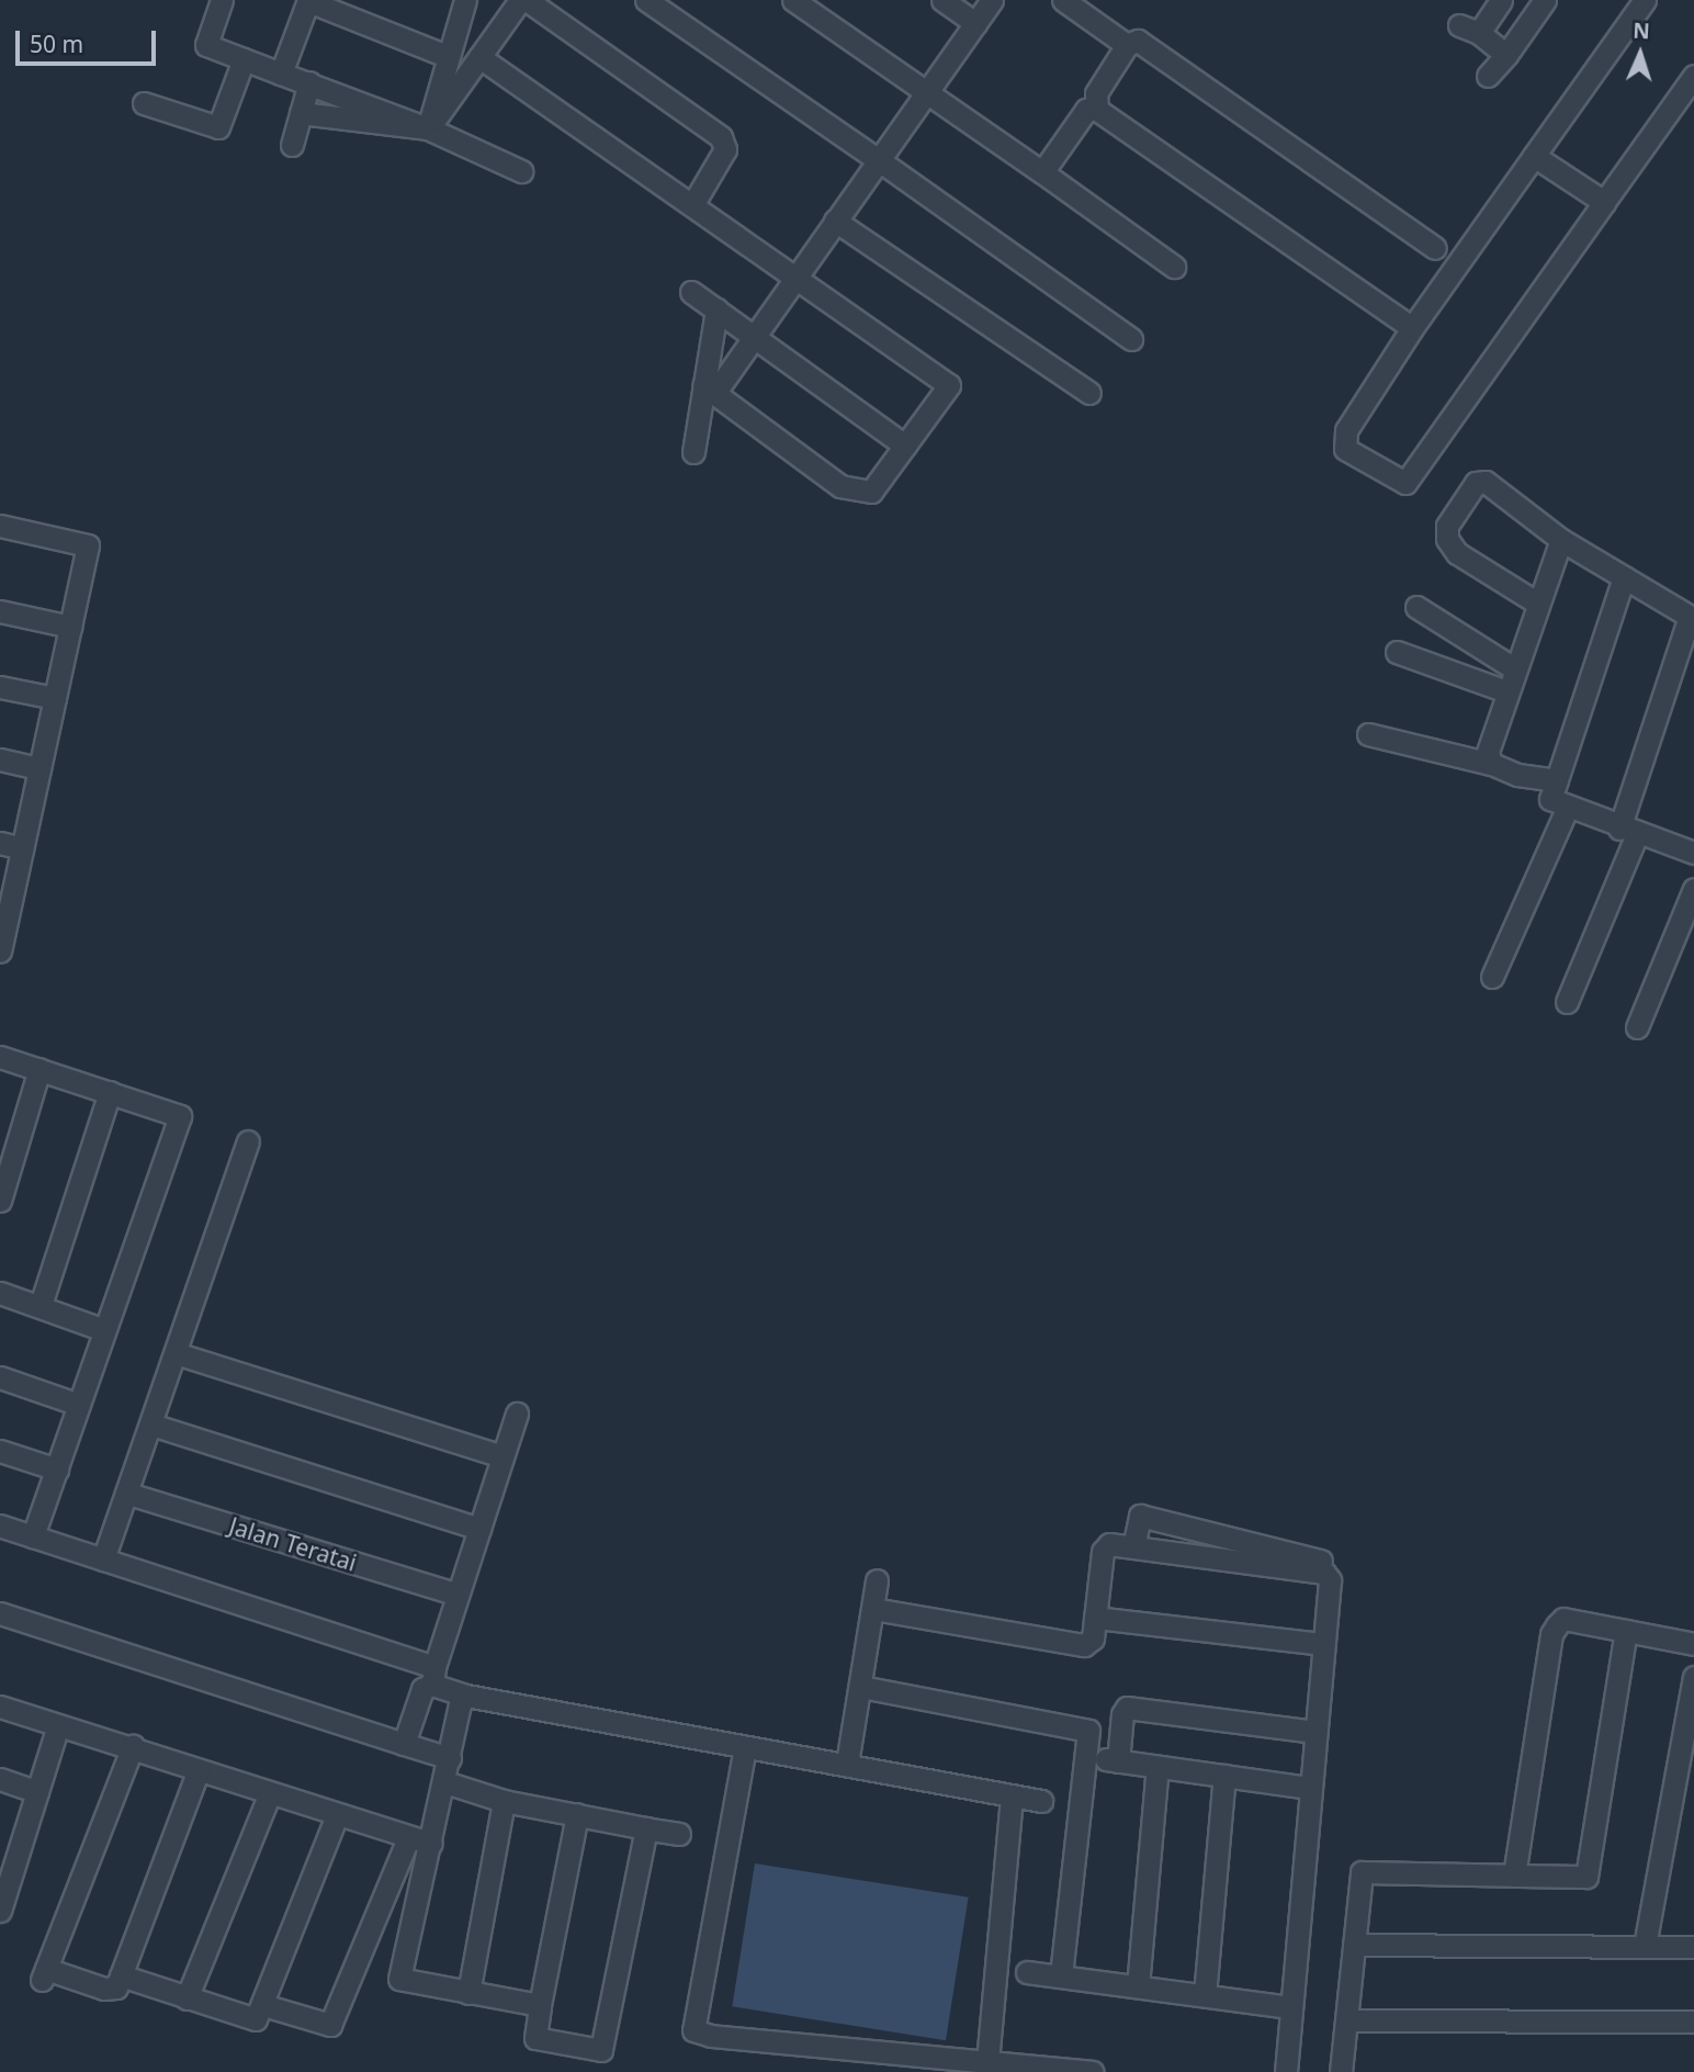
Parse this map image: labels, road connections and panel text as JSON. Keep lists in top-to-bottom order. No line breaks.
{"streets":{"street":["Jalan Teratai"]},"scale_bar":"50 m","north":"top"}
